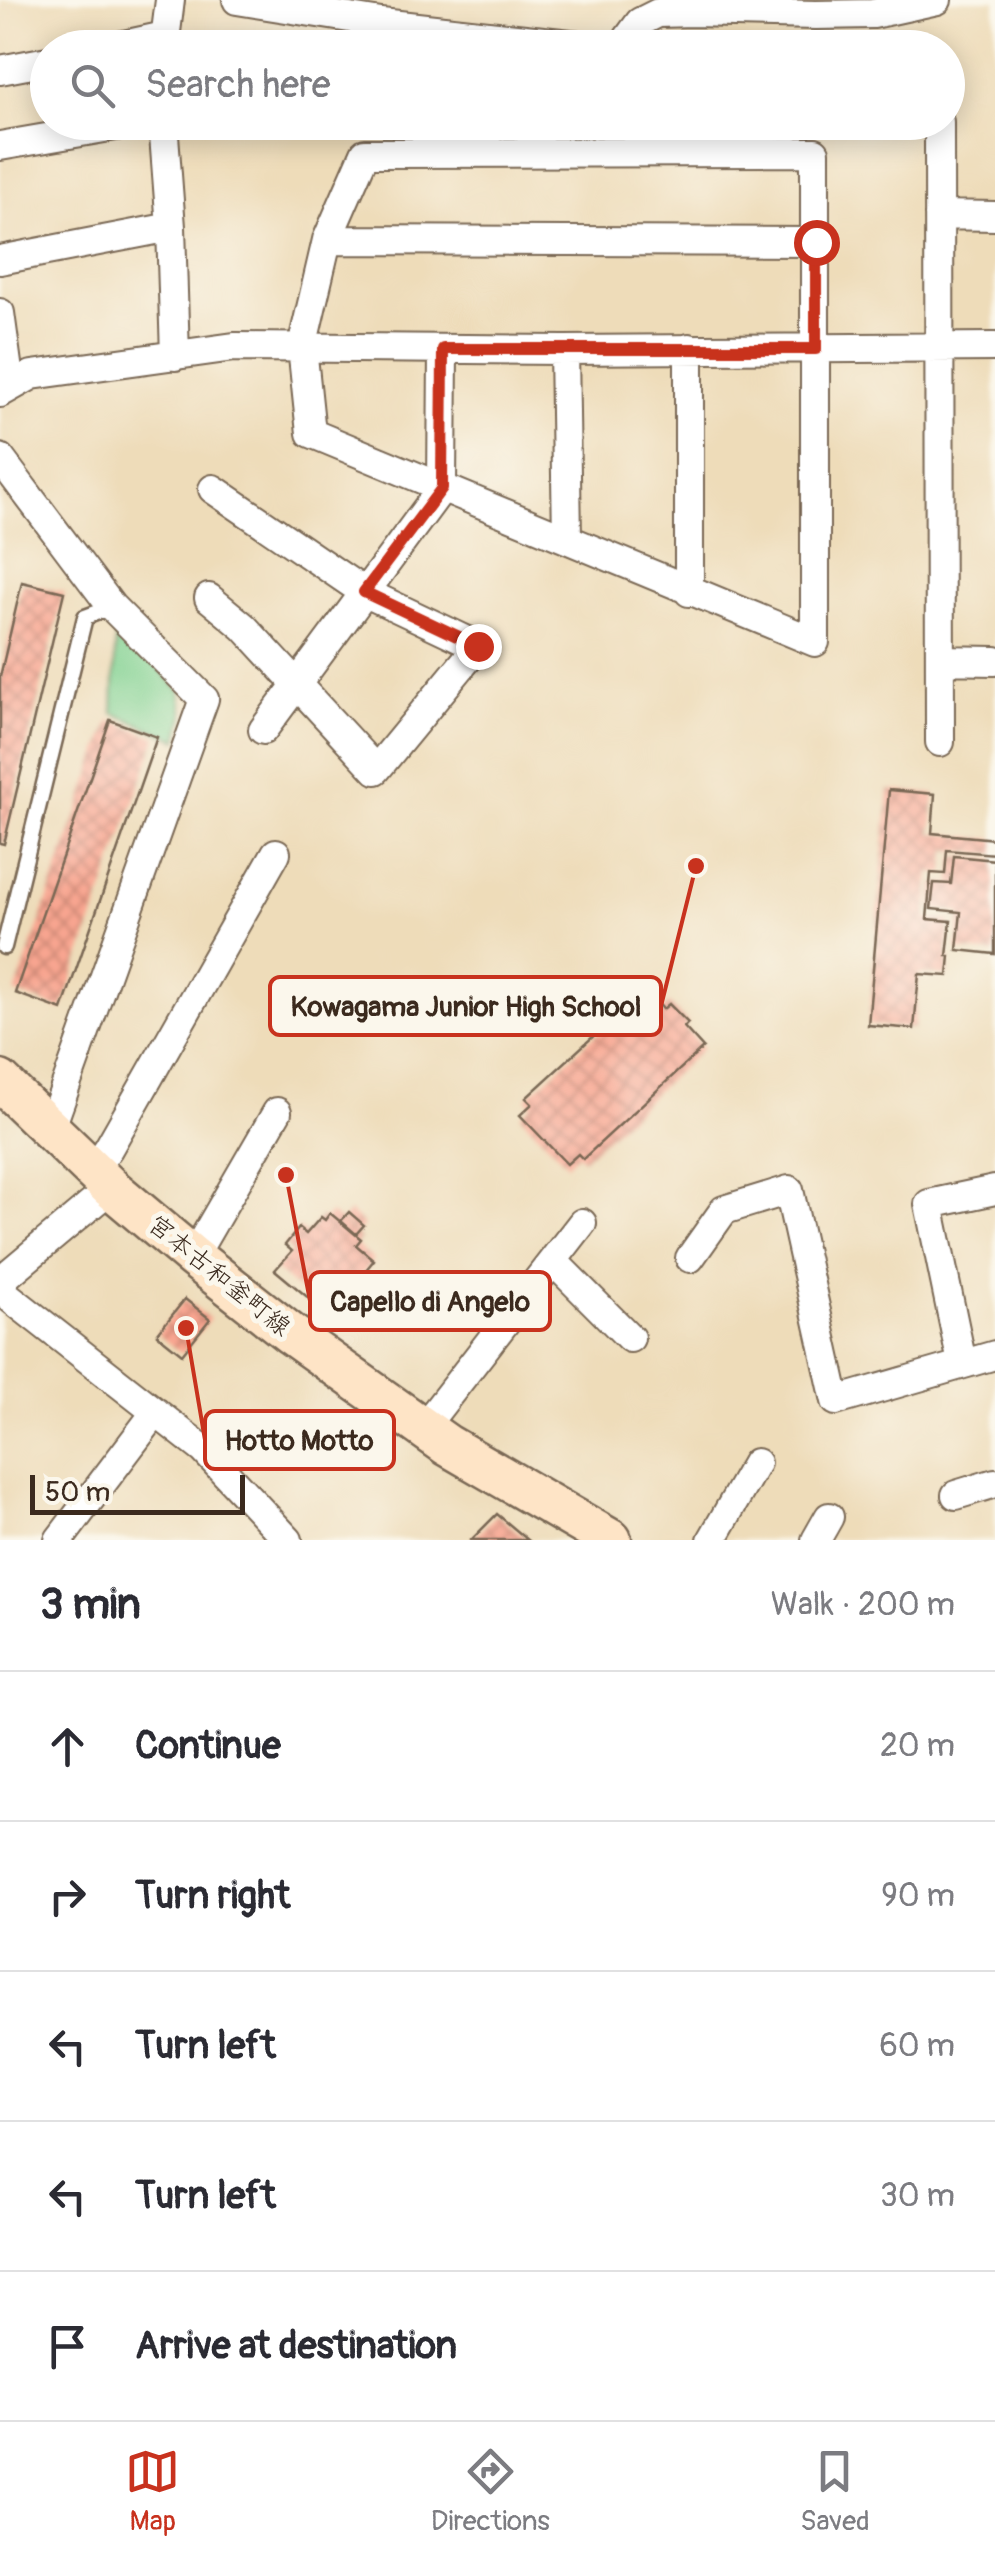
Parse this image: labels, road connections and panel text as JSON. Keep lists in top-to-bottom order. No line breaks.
{"streets":{"street":["宮本古和釜町線"]},"places":["Kowagama Junior High School","Capello di Angelo","Hotto Motto"],"scale_bar":"50 m","page":{"search":"Search here","scale":"50 m","heading":["3 min","Walk · 200 m"],"list":[["Continue","20 m"],["Turn right","90 m"],["Turn left","60 m"],["Turn left","30 m"],"Arrive at destination"],"nav":["Map","Directions","Saved"]}}
